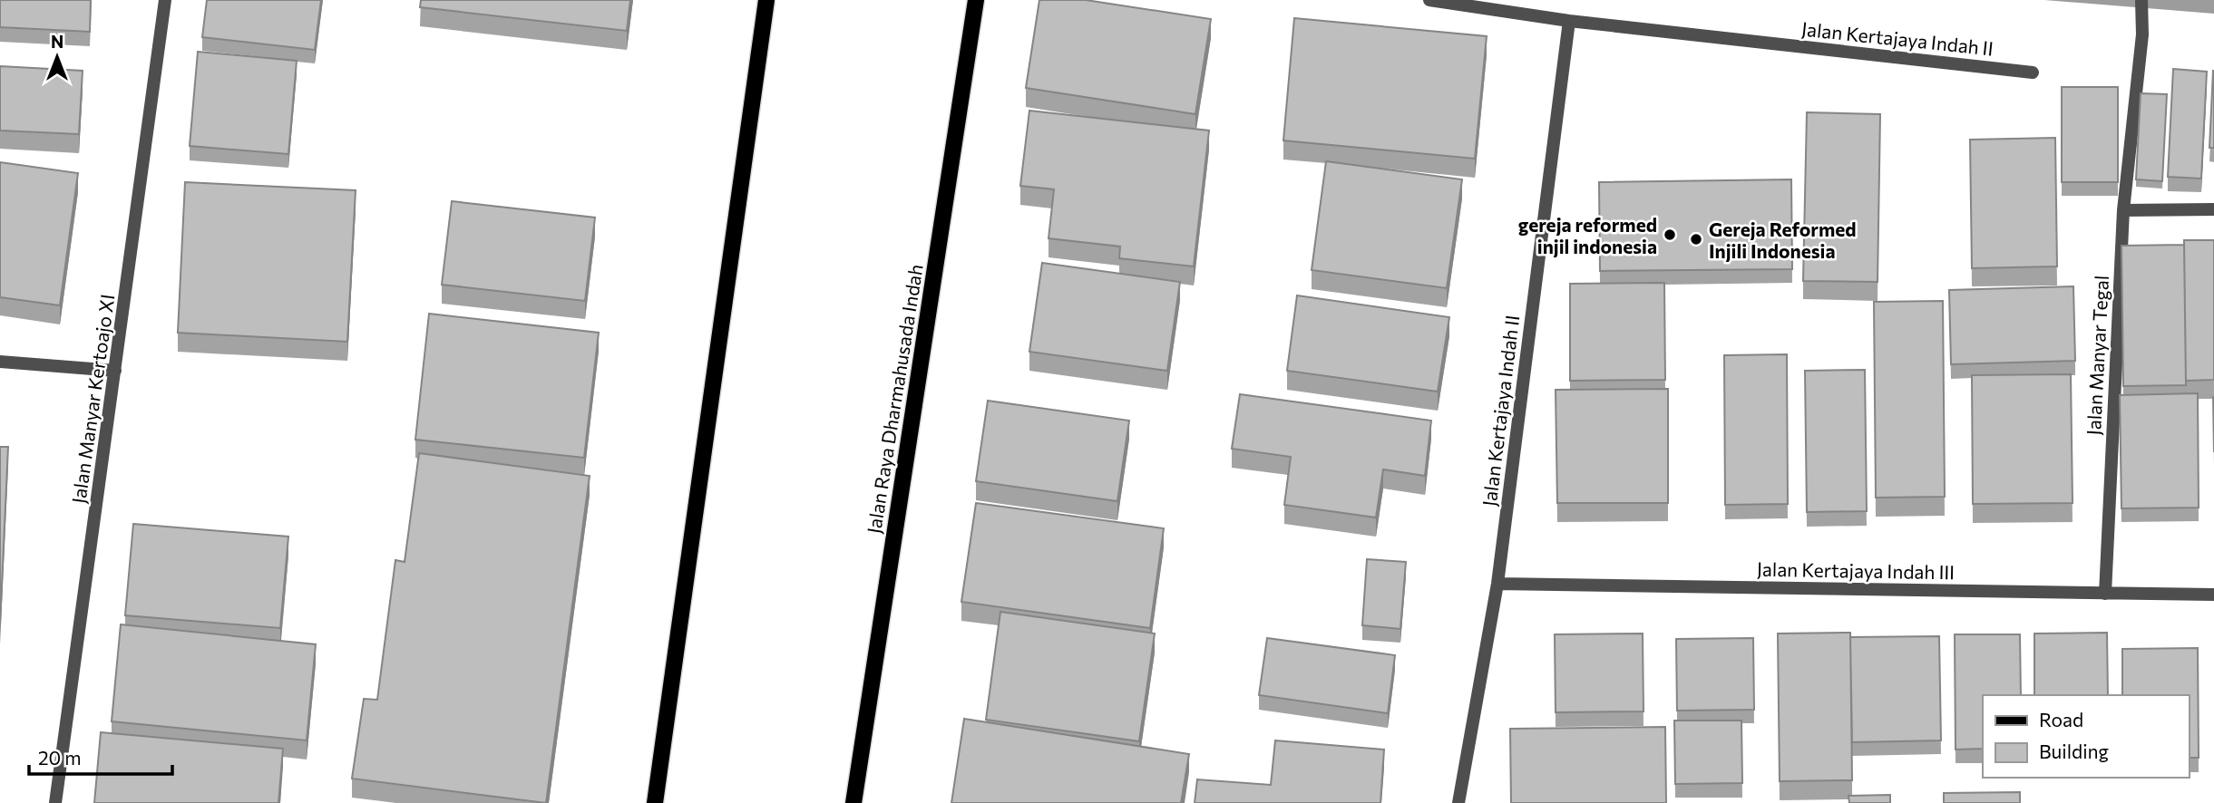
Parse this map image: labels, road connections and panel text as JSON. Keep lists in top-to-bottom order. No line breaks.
{"streets":{"main road":["Jalan Raya Dharmahusada Indah"],"street":["Jalan Kertajaya Indah II","Jalan Manyar Tegal","Jalan Manyar Kertoajo XI","Jalan Kertajaya Indah III"]},"crossings":[["Jalan Kertajaya Indah II","Jalan Kertajaya Indah III"],["Jalan Manyar Tegal","Jalan Kertajaya Indah III"]],"places":["gereja reformed injil indonesia","Gereja Reformed Injili Indonesia"],"legend":["Road","Building"],"scale_bar":"20 m","north":"top"}
